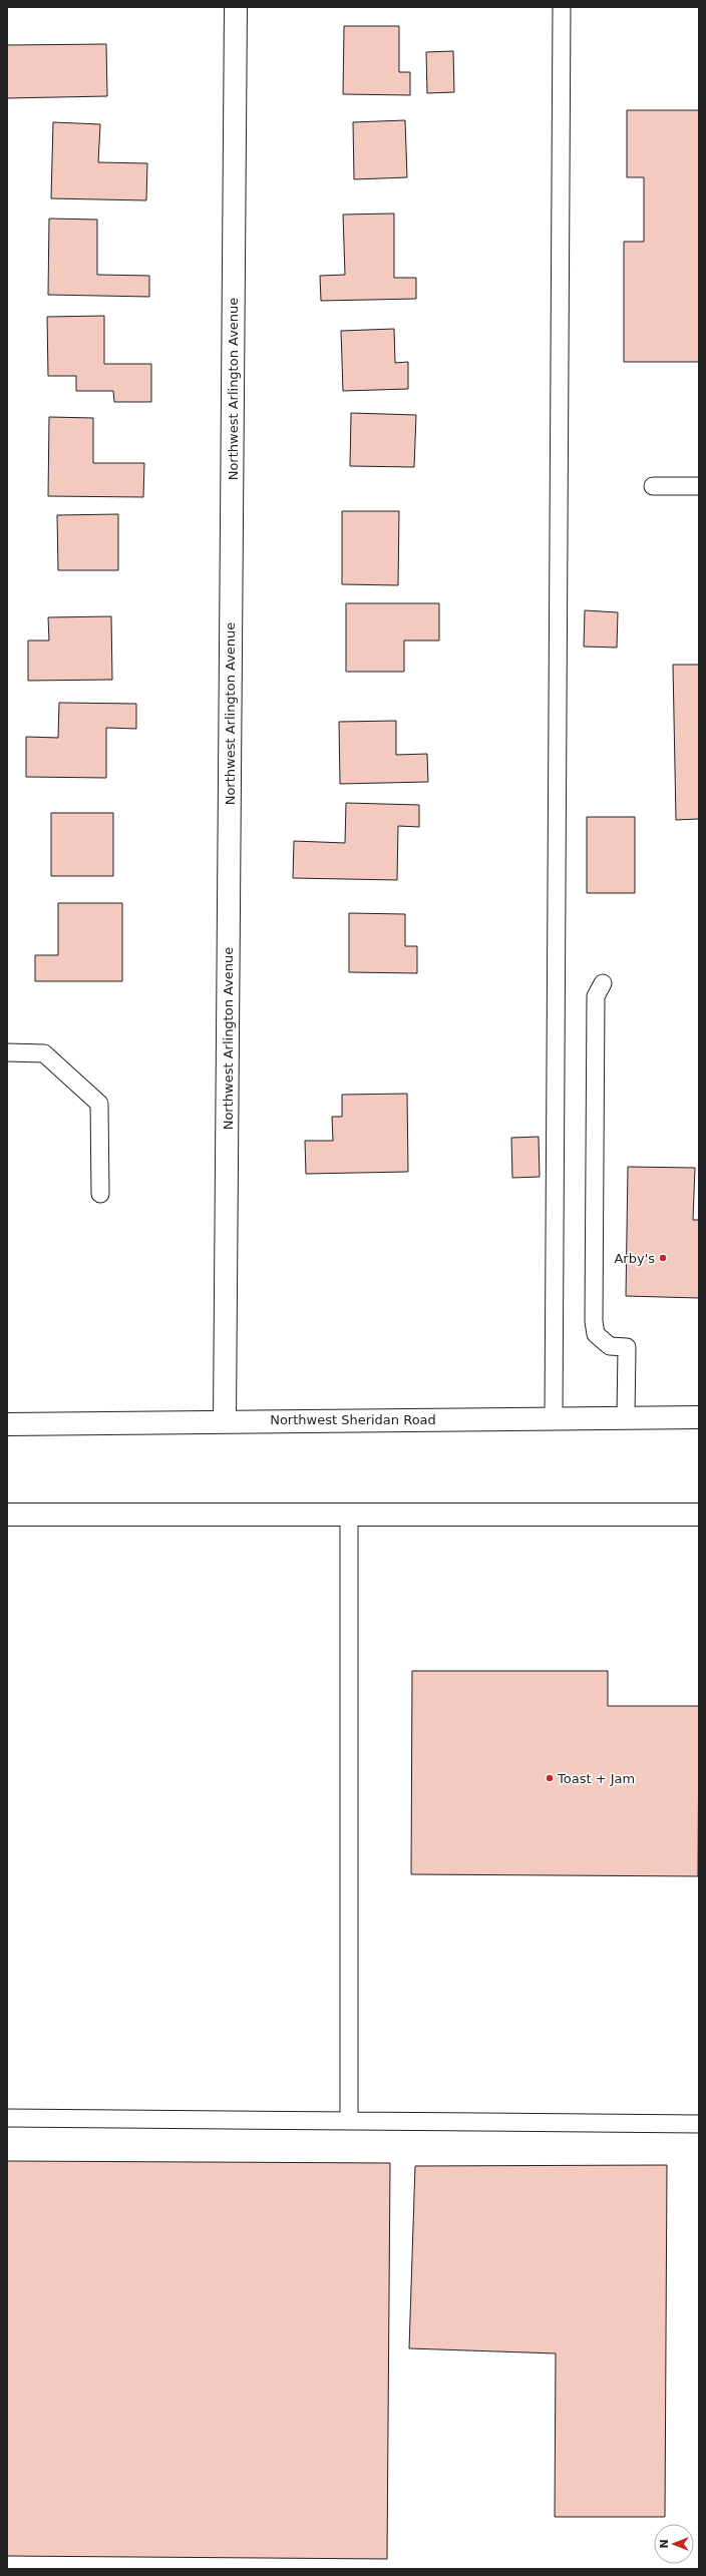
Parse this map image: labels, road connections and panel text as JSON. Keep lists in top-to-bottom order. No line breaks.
{"streets":{"street":["Northwest Arlington Avenue","Northwest Sheridan Road"]},"crossings":[["Northwest Arlington Avenue","Northwest Sheridan Road"]],"places":["Arby's","Toast + Jam"],"north":"left"}
